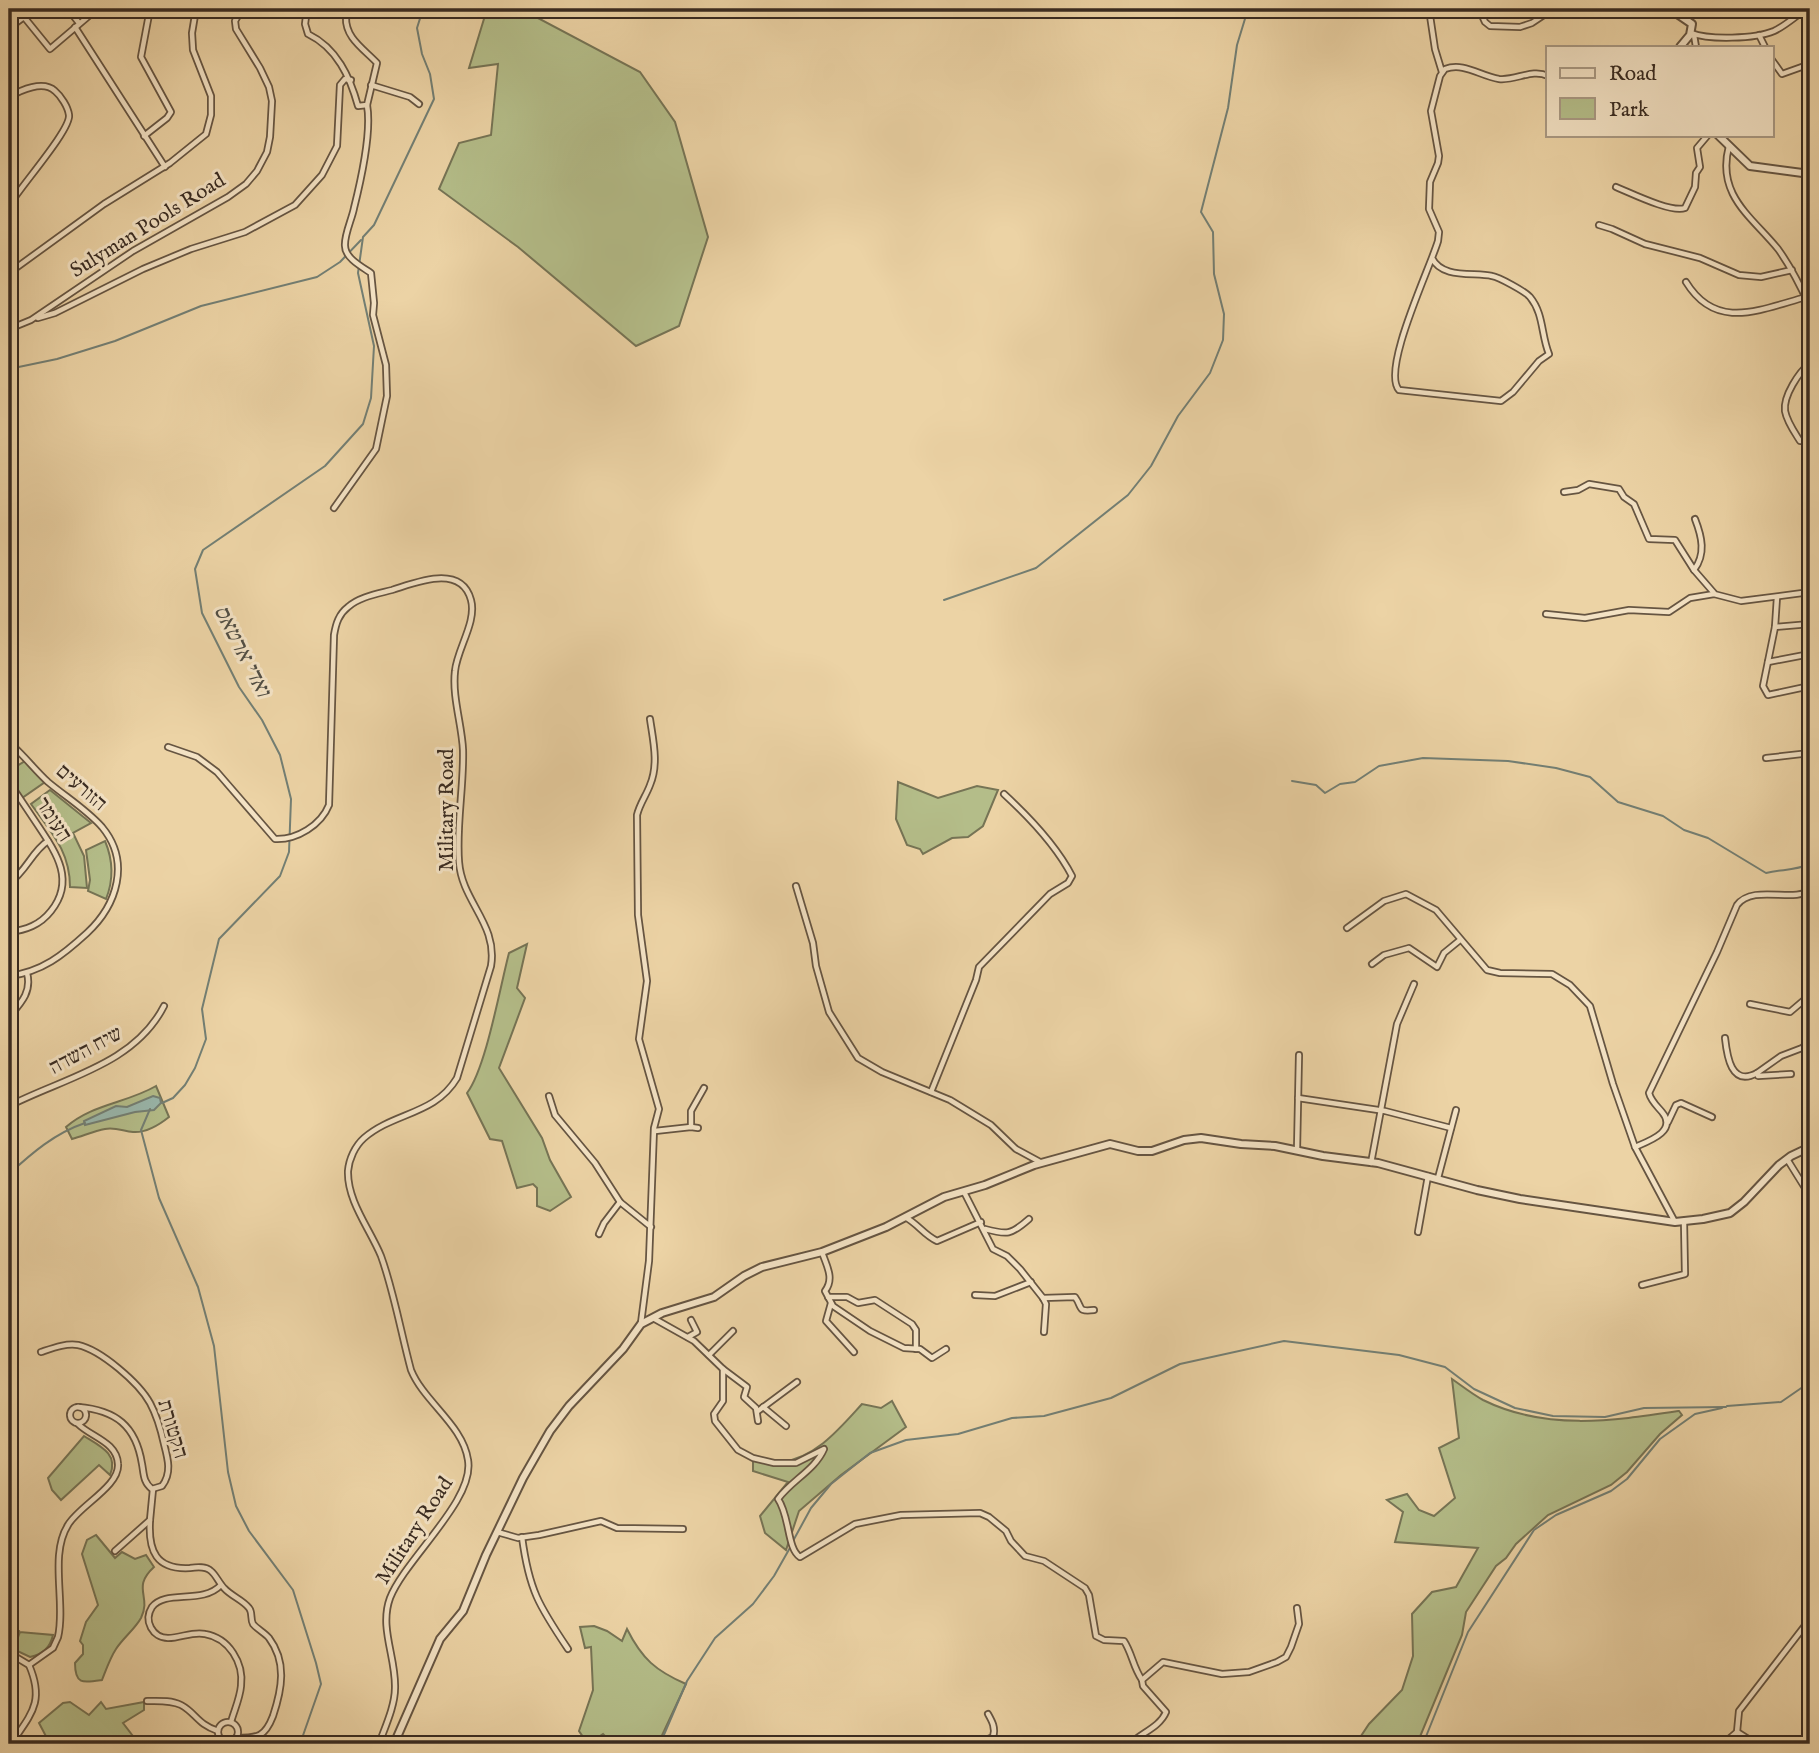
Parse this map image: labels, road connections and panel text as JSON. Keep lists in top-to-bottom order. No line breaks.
{"streets":{"street":["Sulyman Pools Road","הזורעים","Military Road","העומר","שיח השדה","הקטורת"]},"water":["ואדי ארטאס"],"legend":["Road","Park"]}
